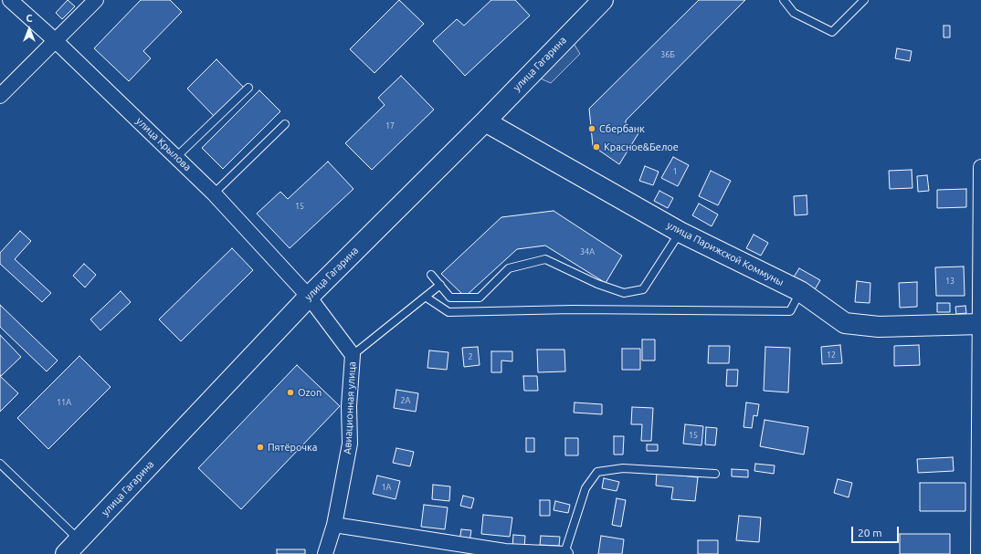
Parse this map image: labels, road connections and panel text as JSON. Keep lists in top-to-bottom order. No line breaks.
{"streets":{"main road":["улица Гагарина","улица Парижской Коммуны"],"street":["улица Крылова","Авиационная улица"]},"crossings":[["улица Гагарина","улица Крылова"],["улица Гагарина","улица Парижской Коммуны"],["улица Гагарина","Авиационная улица"],["улица Крылова","Авиационная улица"]],"places":["Сбербанк","Красное&Белое","Ozon","Пятёрочка"],"house_numbers":["36Б","17","1","15","34А","13","12","2","2А","11А","15","1А"],"scale_bar":"20 m","north":"top"}
